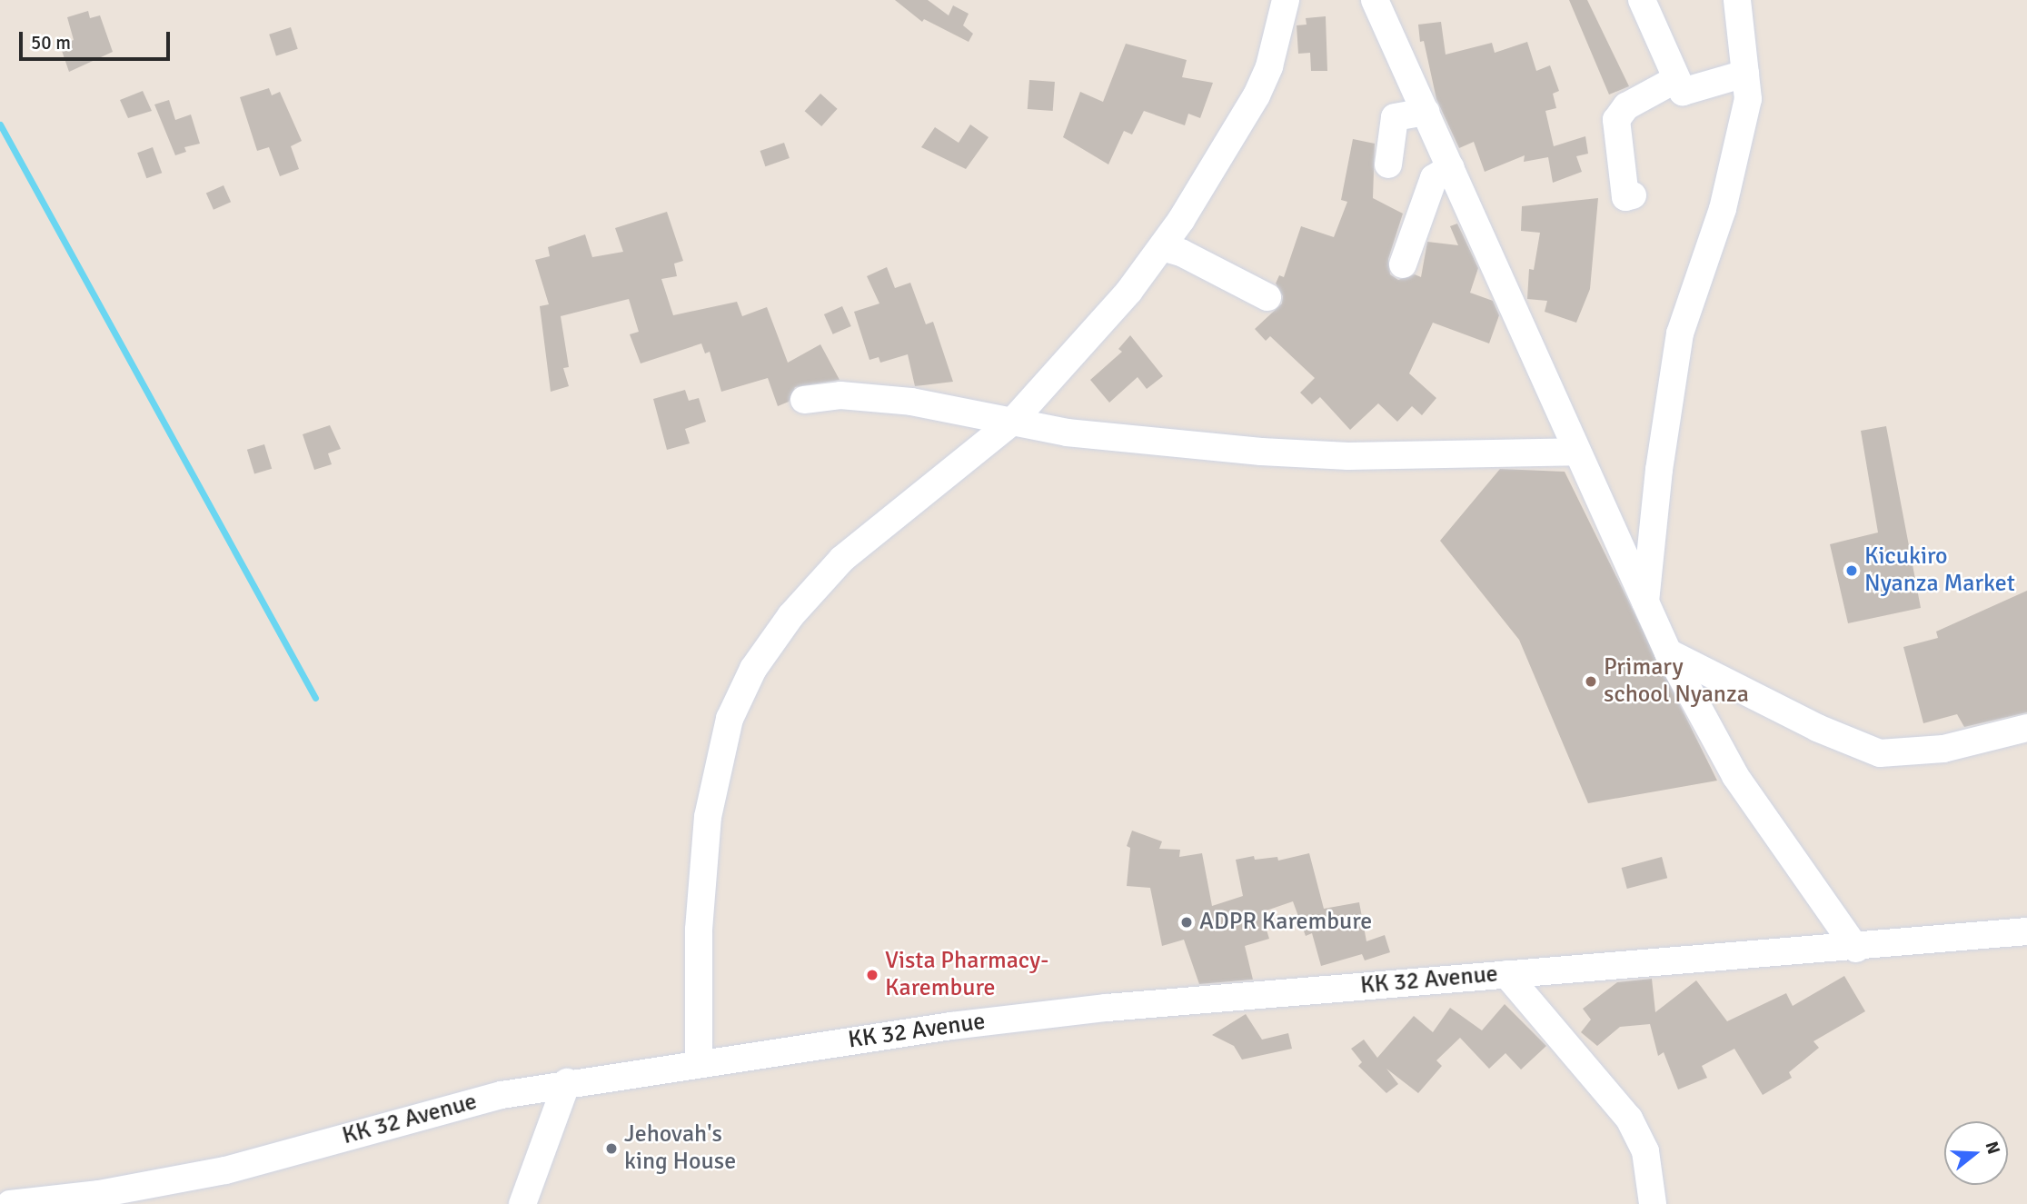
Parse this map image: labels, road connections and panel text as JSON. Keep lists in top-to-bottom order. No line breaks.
{"streets":{"street":["KK 32 Avenue"]},"places":["Kicukiro Nyanza Market","Primary school Nyanza","ADPR Karembure","Vista Pharmacy- Karembure","Jehovah's king House"],"scale_bar":"50 m","north":"right"}
